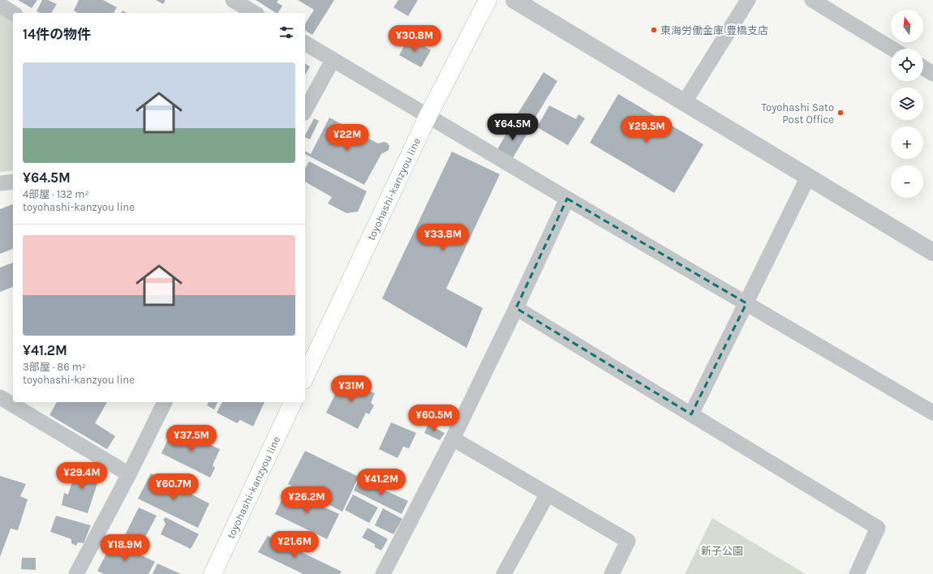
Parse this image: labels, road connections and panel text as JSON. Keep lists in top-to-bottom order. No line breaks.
{"streets":{"main road":["toyohashi-kanzyou line"]},"parks":["新子公園"],"places":["東海労働金庫 豊橋支店","Toyohashi Sato Post Office"],"north":"top","page":{"map_buttons":["+","−"],"heading":"14件の物件","price":["¥30.8M","¥64.5M","¥29.5M","¥22M","¥33.8M","¥31M","¥60.5M","¥37.5M","¥29.4M","¥41.2M","¥60.7M","¥26.2M","¥21.6M","¥18.9M"],"list":[{"name":"¥64.5M","note":"4部屋 · 132 m² · toyohashi-kanzyou line"},{"name":"¥41.2M","note":"3部屋 · 86 m² · toyohashi-kanzyou line"}]}}
